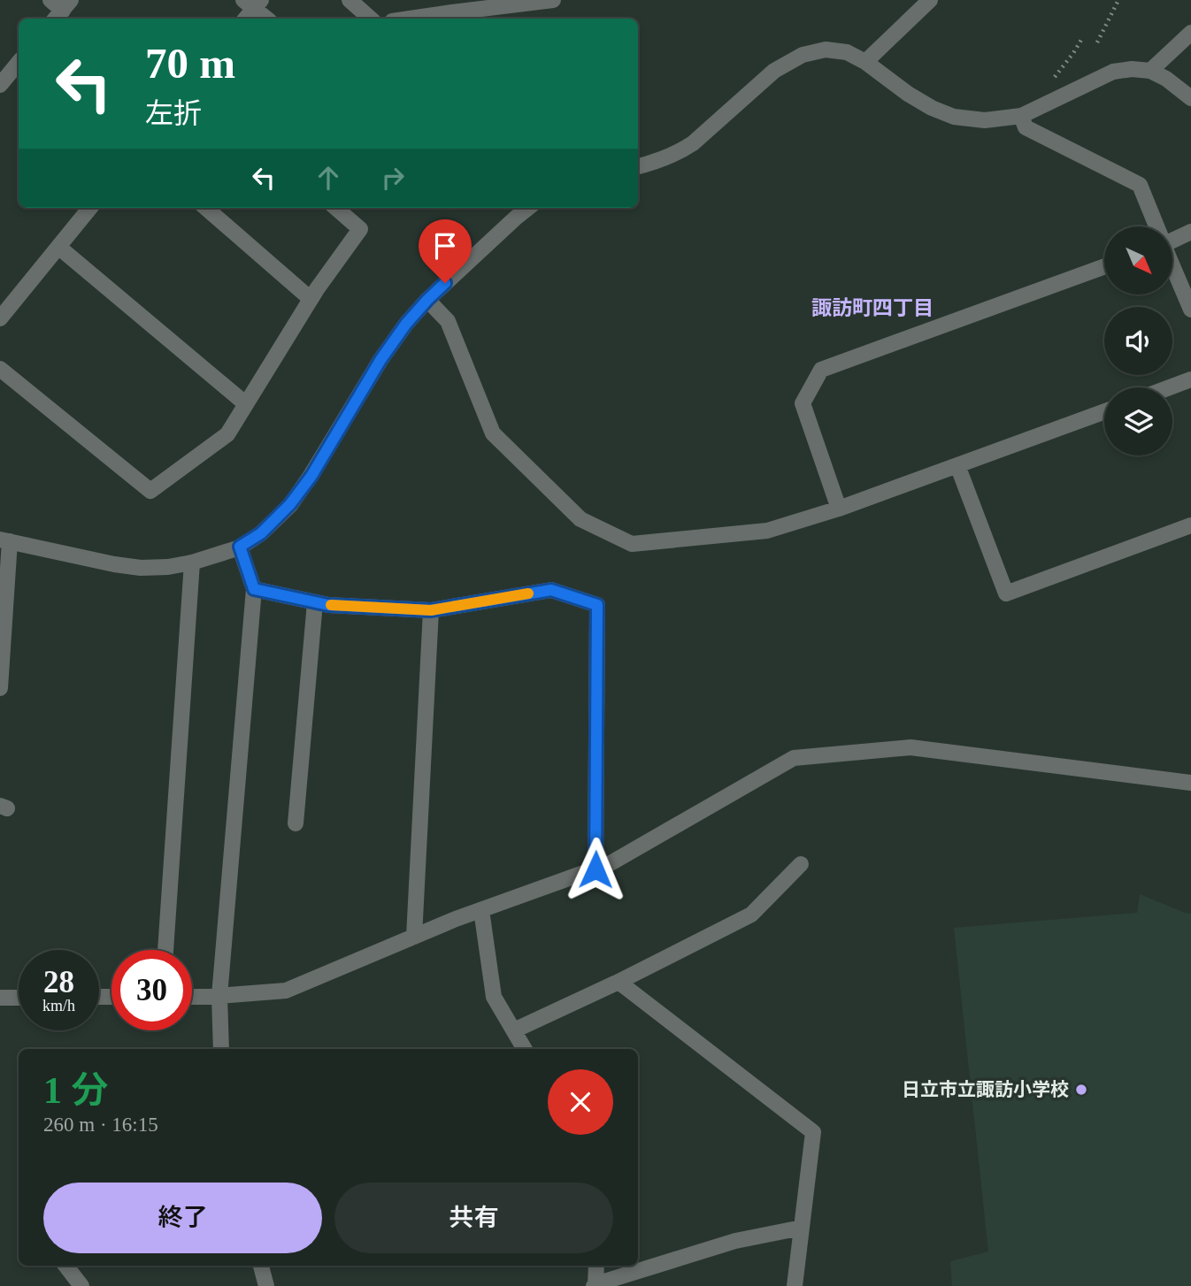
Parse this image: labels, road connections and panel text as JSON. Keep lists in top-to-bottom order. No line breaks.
{"districts":["諏訪町四丁目"],"places":["日立市立諏訪小学校"],"north":"bottom right","page":{"turn":["70 m","左折"],"speed":"28 km/h","limit":"30","heading":["1 分","260 m · 16:15"],"buttons":["終了","共有"]}}
